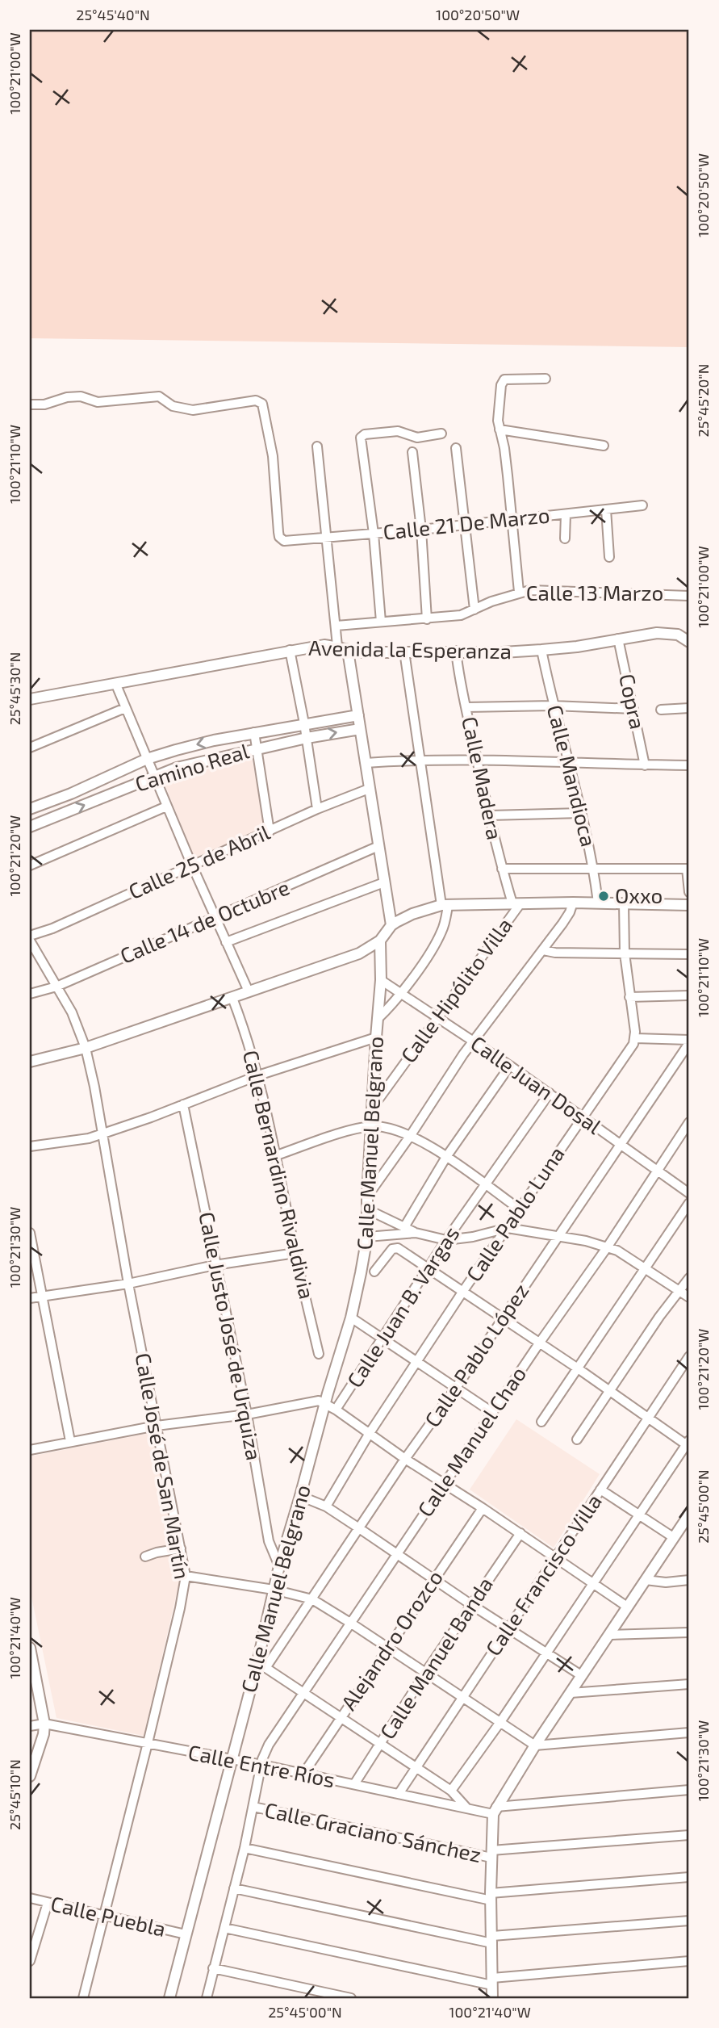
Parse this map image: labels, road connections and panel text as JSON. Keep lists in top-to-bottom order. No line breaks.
{"streets":{"street":["Calle 21 De Marzo","Calle 13 Marzo","Avenida la Esperanza","Copra","Camino Real","Calle Mandioca","Calle Madera","Calle 25 de Abril","Calle 14 de Octubre","Calle Hipólito Villa","Calle Juan Dosal","Calle Manuel Belgrano","Calle Bernardino Rivaldivia","Calle Pablo Luna","Calle Juan B. Vargas","Calle Justo José de Urquiza","Calle Pablo López","Calle Manuel Chao","Calle José de San Martín","Calle Francisco Villa","Alejandro Orozco","Calle Manuel Banda","Calle Entre Ríos","Calle Graciano Sánchez","Calle Puebla"]},"crossings":[["Avenida la Esperanza","Copra"],["Avenida la Esperanza","Calle Mandioca"],["Avenida la Esperanza","Calle Madera"],["Calle Madera","Calle Hipólito Villa"],["Calle 14 de Octubre","Calle José de San Martín"],["Calle Hipólito Villa","Calle Juan Dosal"],["Calle Hipólito Villa","Calle Manuel Belgrano"],["Calle Juan Dosal","Calle Manuel Belgrano"],["Calle Juan Dosal","Calle Pablo Luna"],["Calle Juan Dosal","Calle Juan B. Vargas"],["Calle Juan Dosal","Calle Pablo López"],["Calle Juan Dosal","Calle Manuel Chao"],["Calle Manuel Belgrano","Calle Justo José de Urquiza"],["Calle Manuel Belgrano","Calle Pablo López"],["Calle Manuel Belgrano","Calle Entre Ríos"],["Calle Manuel Belgrano","Calle Puebla"],["Calle Manuel Chao","Calle Entre Ríos"],["Calle Manuel Chao","Calle Graciano Sánchez"],["Calle José de San Martín","Calle Entre Ríos"],["Calle José de San Martín","Calle Puebla"],["Calle Francisco Villa","Calle Entre Ríos"],["Alejandro Orozco","Calle Entre Ríos"],["Calle Manuel Banda","Calle Entre Ríos"]],"places":["Oxxo"],"coordinates":["25°45'40\"N","100°20'50\"W","100°21'00\"W","25°45'20\"N","100°21'10\"W","25°45'30\"N","100°21'20\"W","100°21'30\"W","25°45'00\"N","100°21'40\"W","25°45'10\"N"]}
